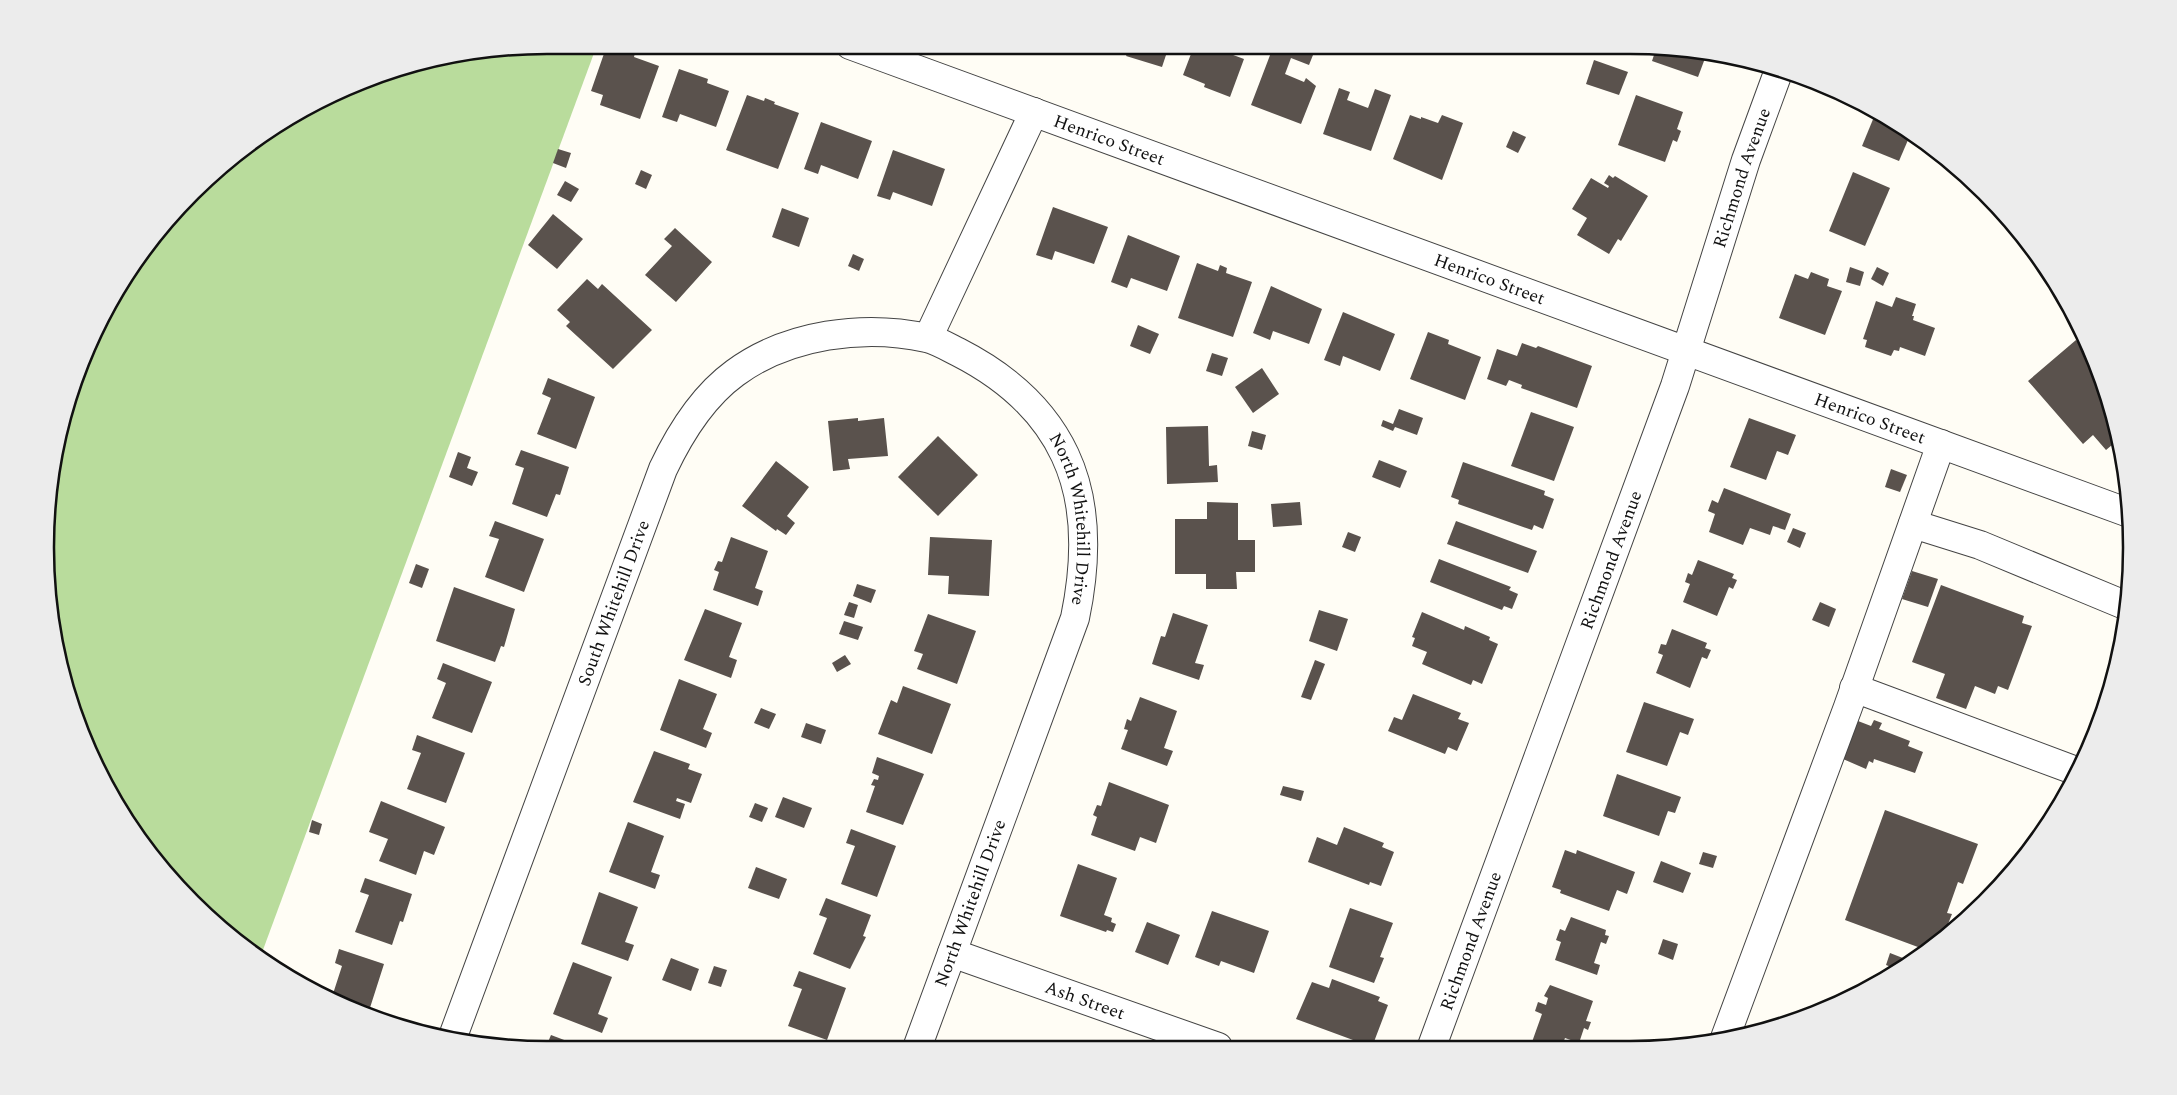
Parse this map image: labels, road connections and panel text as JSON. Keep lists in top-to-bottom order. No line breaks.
{"streets":{"street":["Henrico Street","Richmond Avenue","North Whitehill Drive","South Whitehill Drive","Ash Street"]},"crossings":[["Henrico Street","Richmond Avenue"],["North Whitehill Drive","South Whitehill Drive"],["North Whitehill Drive","Ash Street"]]}
